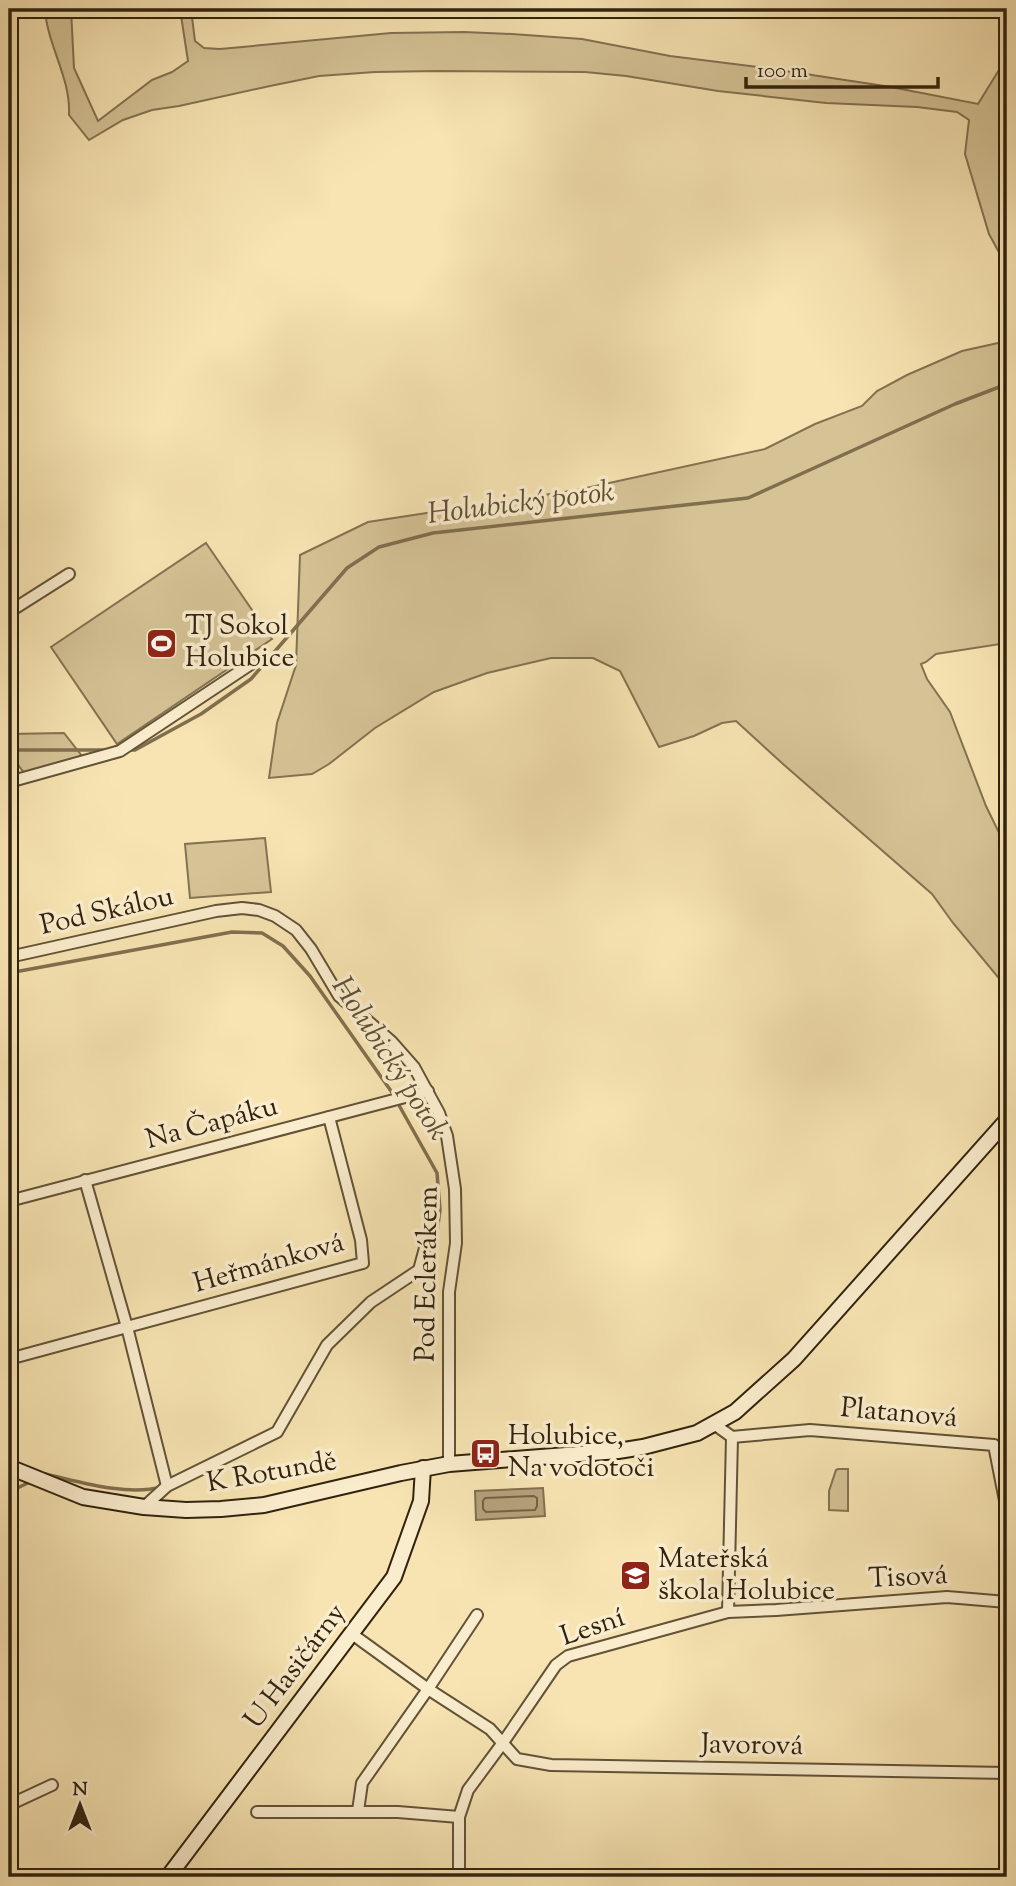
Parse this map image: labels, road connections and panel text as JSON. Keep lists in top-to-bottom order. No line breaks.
{"streets":{"street":["Pod Skálou","Na Čapáku","Heřmánková","Pod Eclerákem","Platanová","K Rotundě","Tisová","Lesní","U Hasičárny","Javorová"]},"crossings":[["Pod Skálou","Pod Eclerákem"],["Na Čapáku","Heřmánková"],["Na Čapáku","Pod Eclerákem"],["Pod Eclerákem","K Rotundě"],["K Rotundě","U Hasičárny"],["Tisová","Lesní"],["Lesní","Javorová"],["U Hasičárny","Javorová"]],"water":["Holubický potok"],"places":{"sports":["TJ Sokol Holubice"],"bus stop":["Holubice, Na vodotoči"],"school or university":["Mateřská škola Holubice"]},"scale_bar":"100 m","north":"top"}
